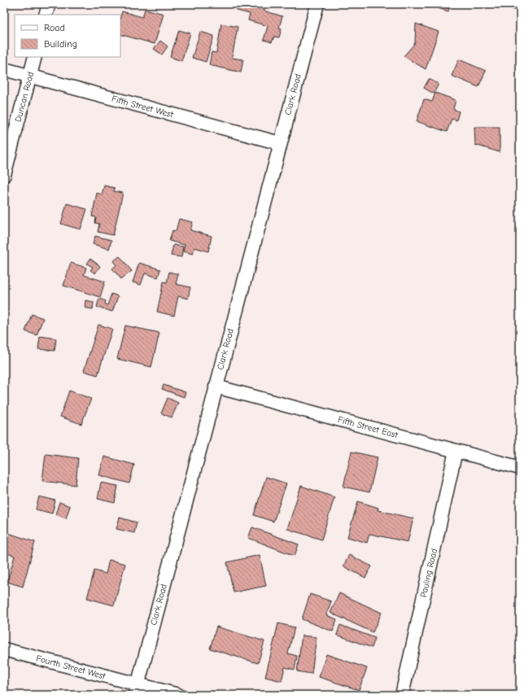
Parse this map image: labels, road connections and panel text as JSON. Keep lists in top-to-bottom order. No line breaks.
{"streets":{"street":["Clark Road","Duncan Road","Fifth Street West","Fifth Street East","Pauling Road","Fourth Street West"]},"crossings":[["Clark Road","Fifth Street West"],["Clark Road","Fifth Street East"],["Clark Road","Fourth Street West"],["Duncan Road","Fifth Street West"],["Fifth Street East","Pauling Road"]],"legend":["Road","Building"]}
